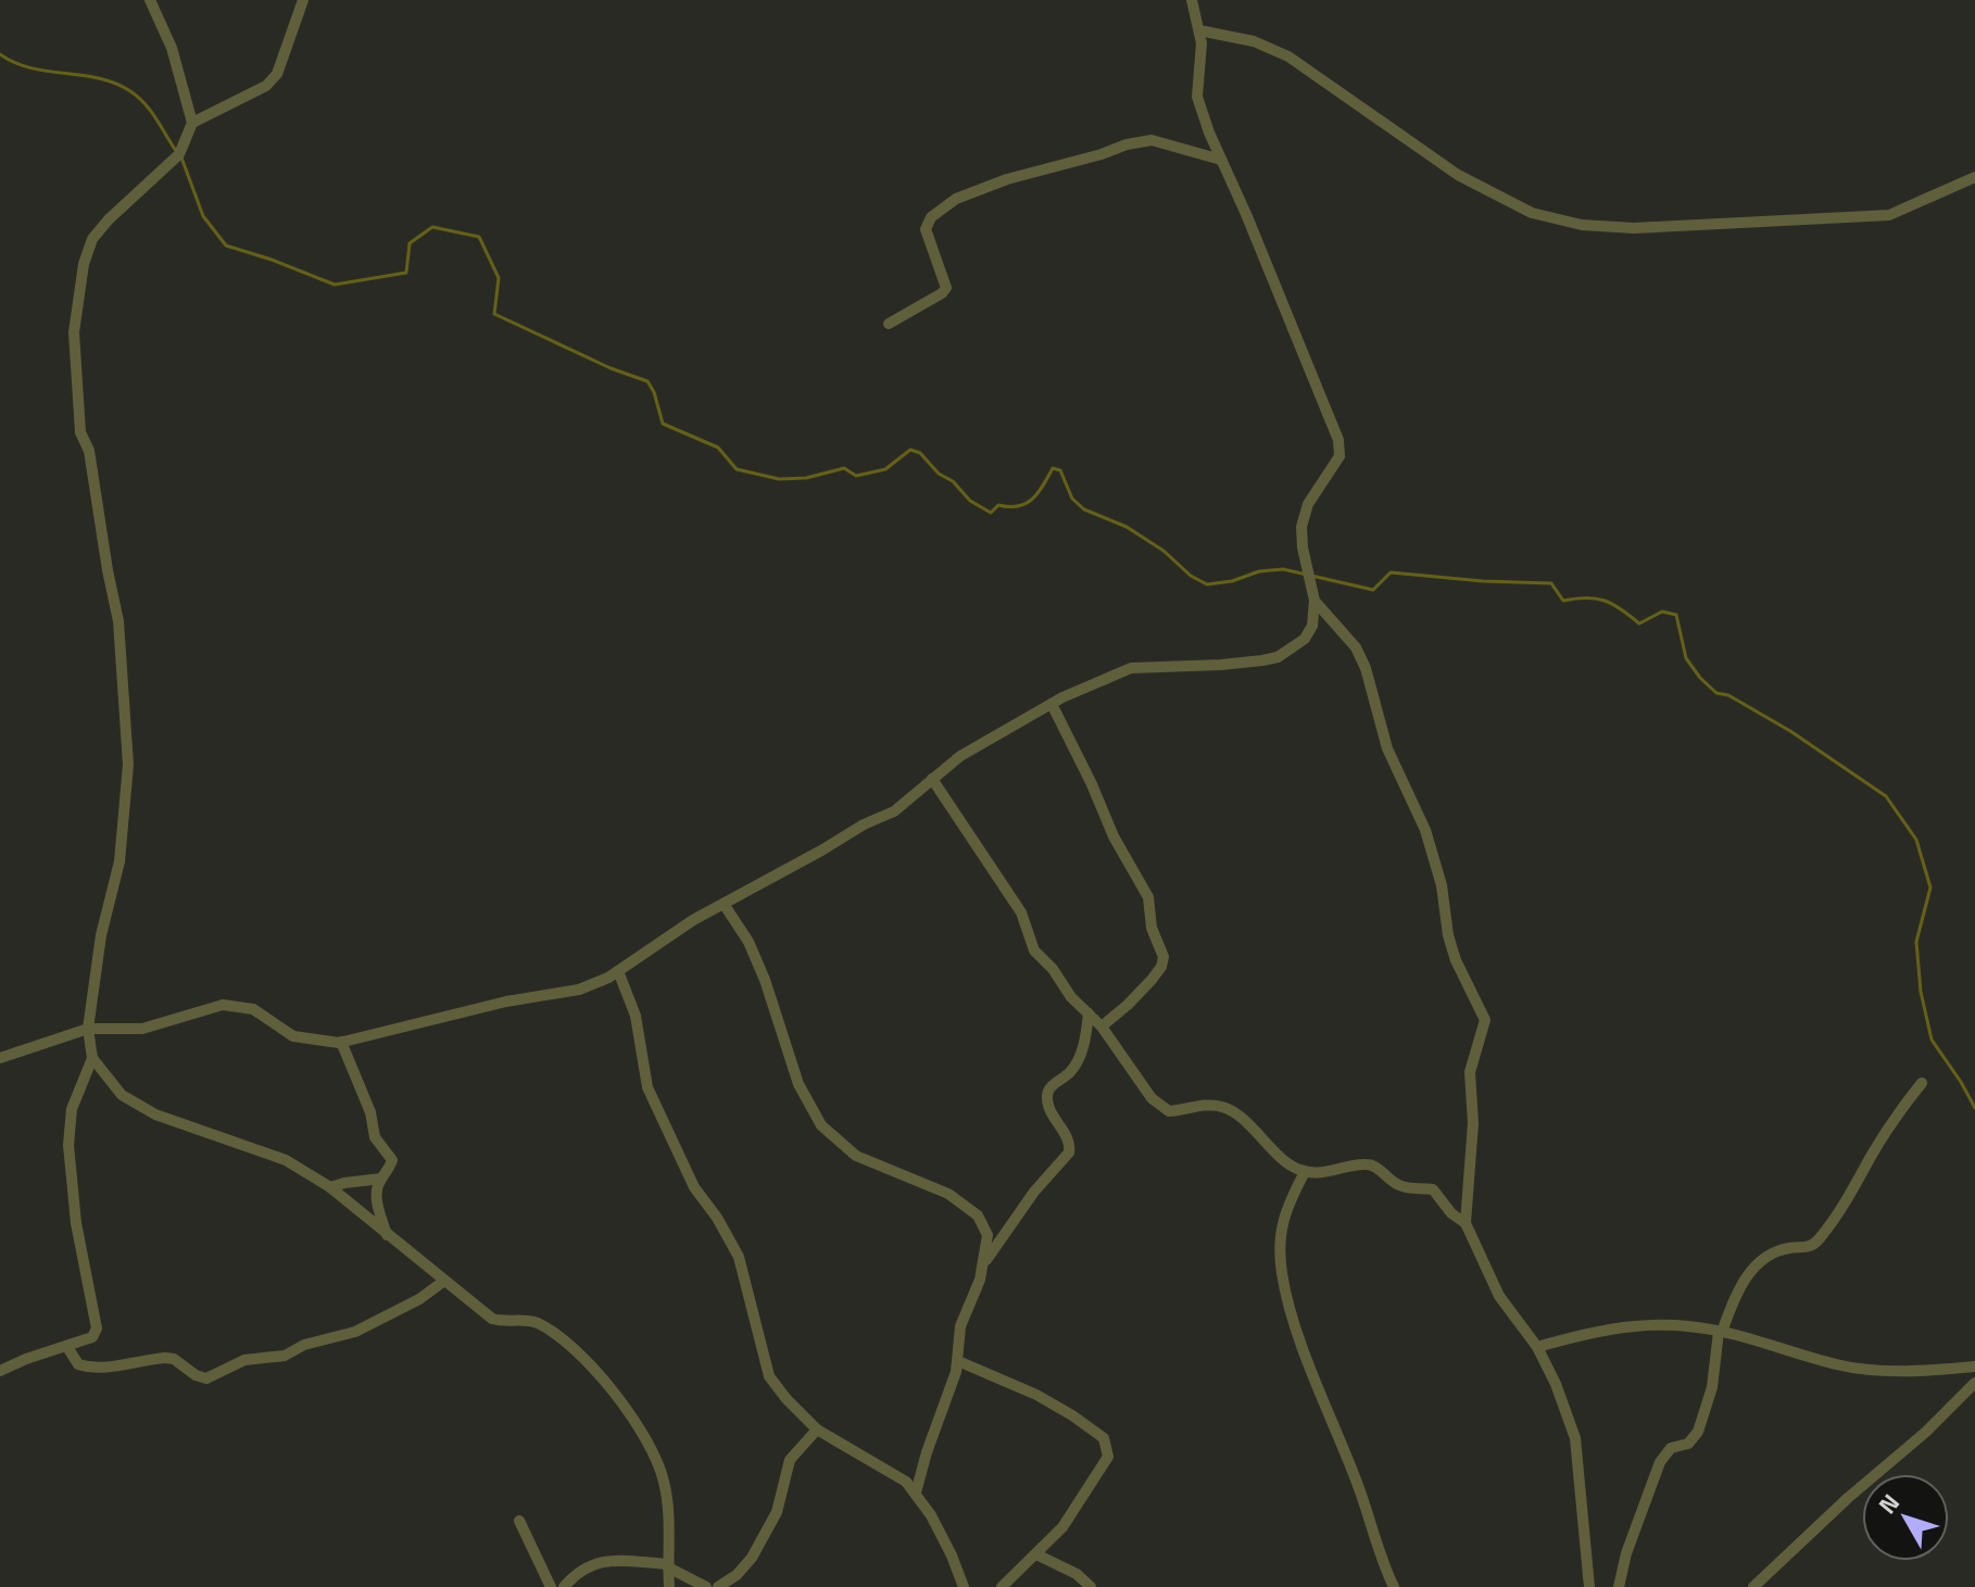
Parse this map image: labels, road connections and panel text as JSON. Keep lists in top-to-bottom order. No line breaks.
{"north":"top left"}
